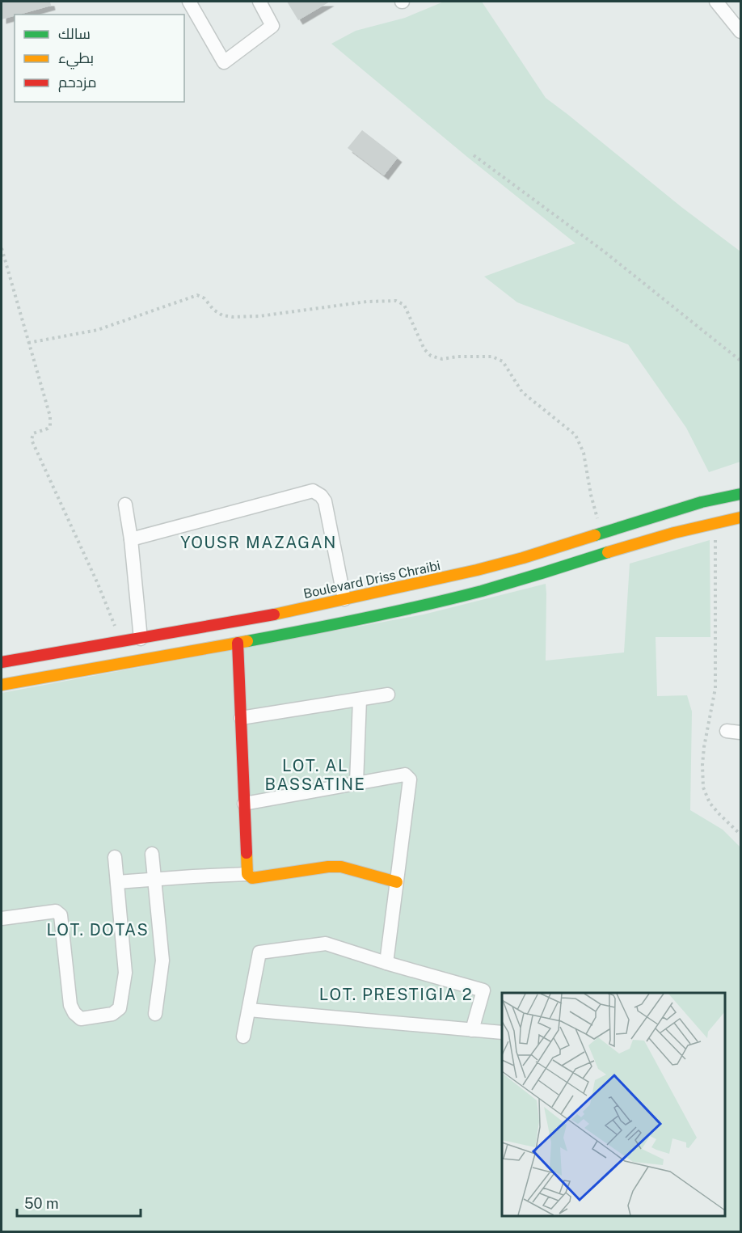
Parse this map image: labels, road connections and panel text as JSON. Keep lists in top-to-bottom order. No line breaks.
{"streets":{"main road":["Boulevard Driss Chraibi"]},"districts":["YOUSR MAZAGAN","LOT. AL BASSATINE","LOT. DOTAS","LOT. PRESTIGIA 2"],"legend":["سالك","بطيء","مزدحم"],"scale_bar":"50 m"}
